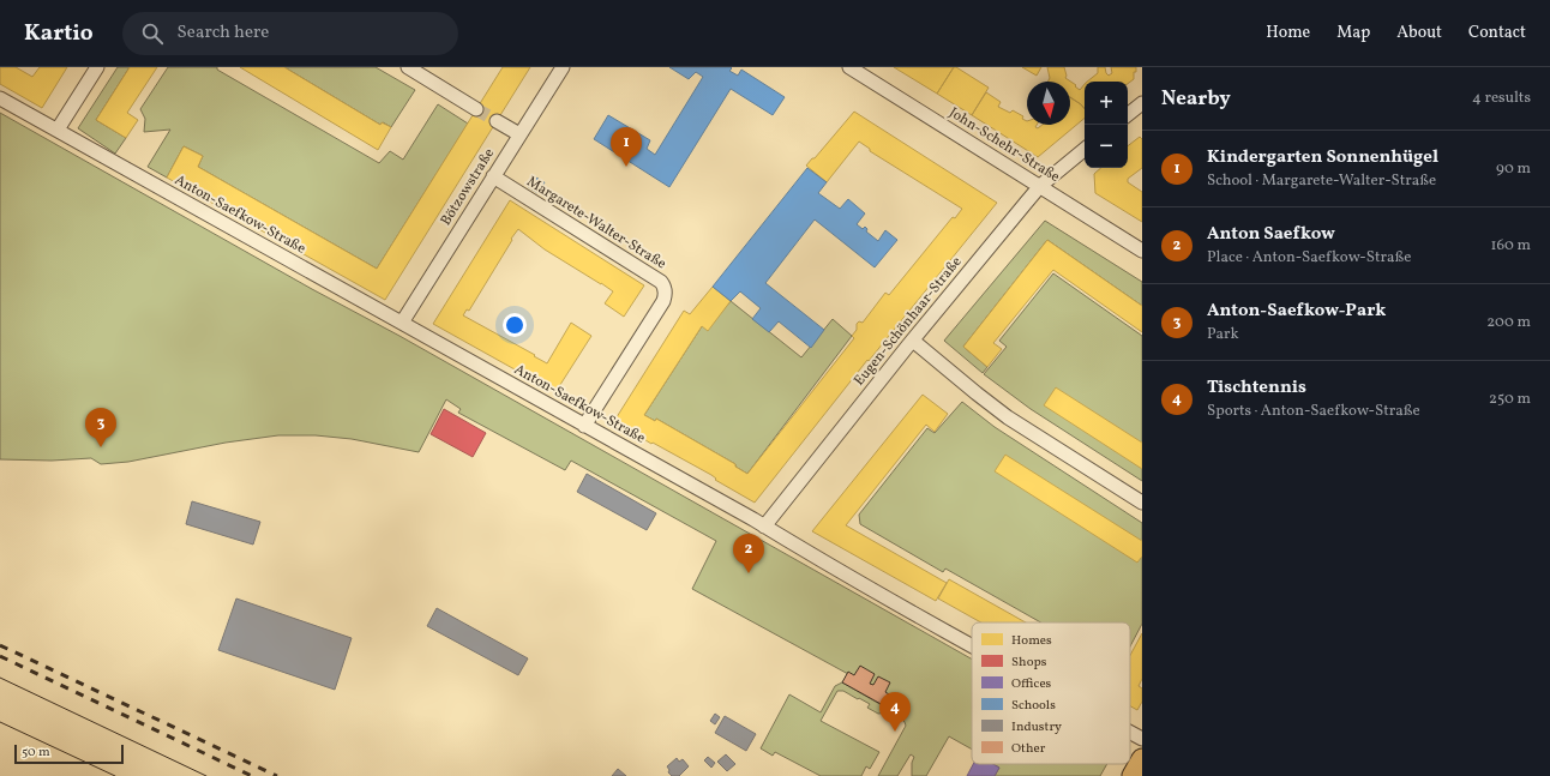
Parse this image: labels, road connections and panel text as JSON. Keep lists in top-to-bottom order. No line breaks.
{"streets":{"street":["John-Schehr-Straße","Bötzowstraße","Anton-Saefkow-Straße","Margarete-Walter-Straße","Eugen-Schönhaar-Straße"]},"crossings":[["John-Schehr-Straße","Eugen-Schönhaar-Straße"],["Bötzowstraße","Anton-Saefkow-Straße"],["Bötzowstraße","Margarete-Walter-Straße"],["Anton-Saefkow-Straße","Margarete-Walter-Straße"],["Anton-Saefkow-Straße","Eugen-Schönhaar-Straße"]],"legend":["Homes","Shops","Offices","Schools","Industry","Other"],"scale_bar":"50 m","north":"bottom","page":{"header":"Kartio","search":"Search here","nav":["Home","Map","About","Contact"],"heading":["Nearby","4 results"],"map_buttons":["+","−"],"pins":["1","3","2","4"],"list":[{"mark":"1","name":"Kindergarten Sonnenhügel","note":"School · Margarete-Walter-Straße","value":"90 m"},{"mark":"2","name":"Anton Saefkow","note":"Place · Anton-Saefkow-Straße","value":"160 m"},{"mark":"3","name":"Anton-Saefkow-Park","note":"Park","value":"200 m"},{"mark":"4","name":"Tischtennis","note":"Sports · Anton-Saefkow-Straße","value":"250 m"}],"scale":"50 m"}}
